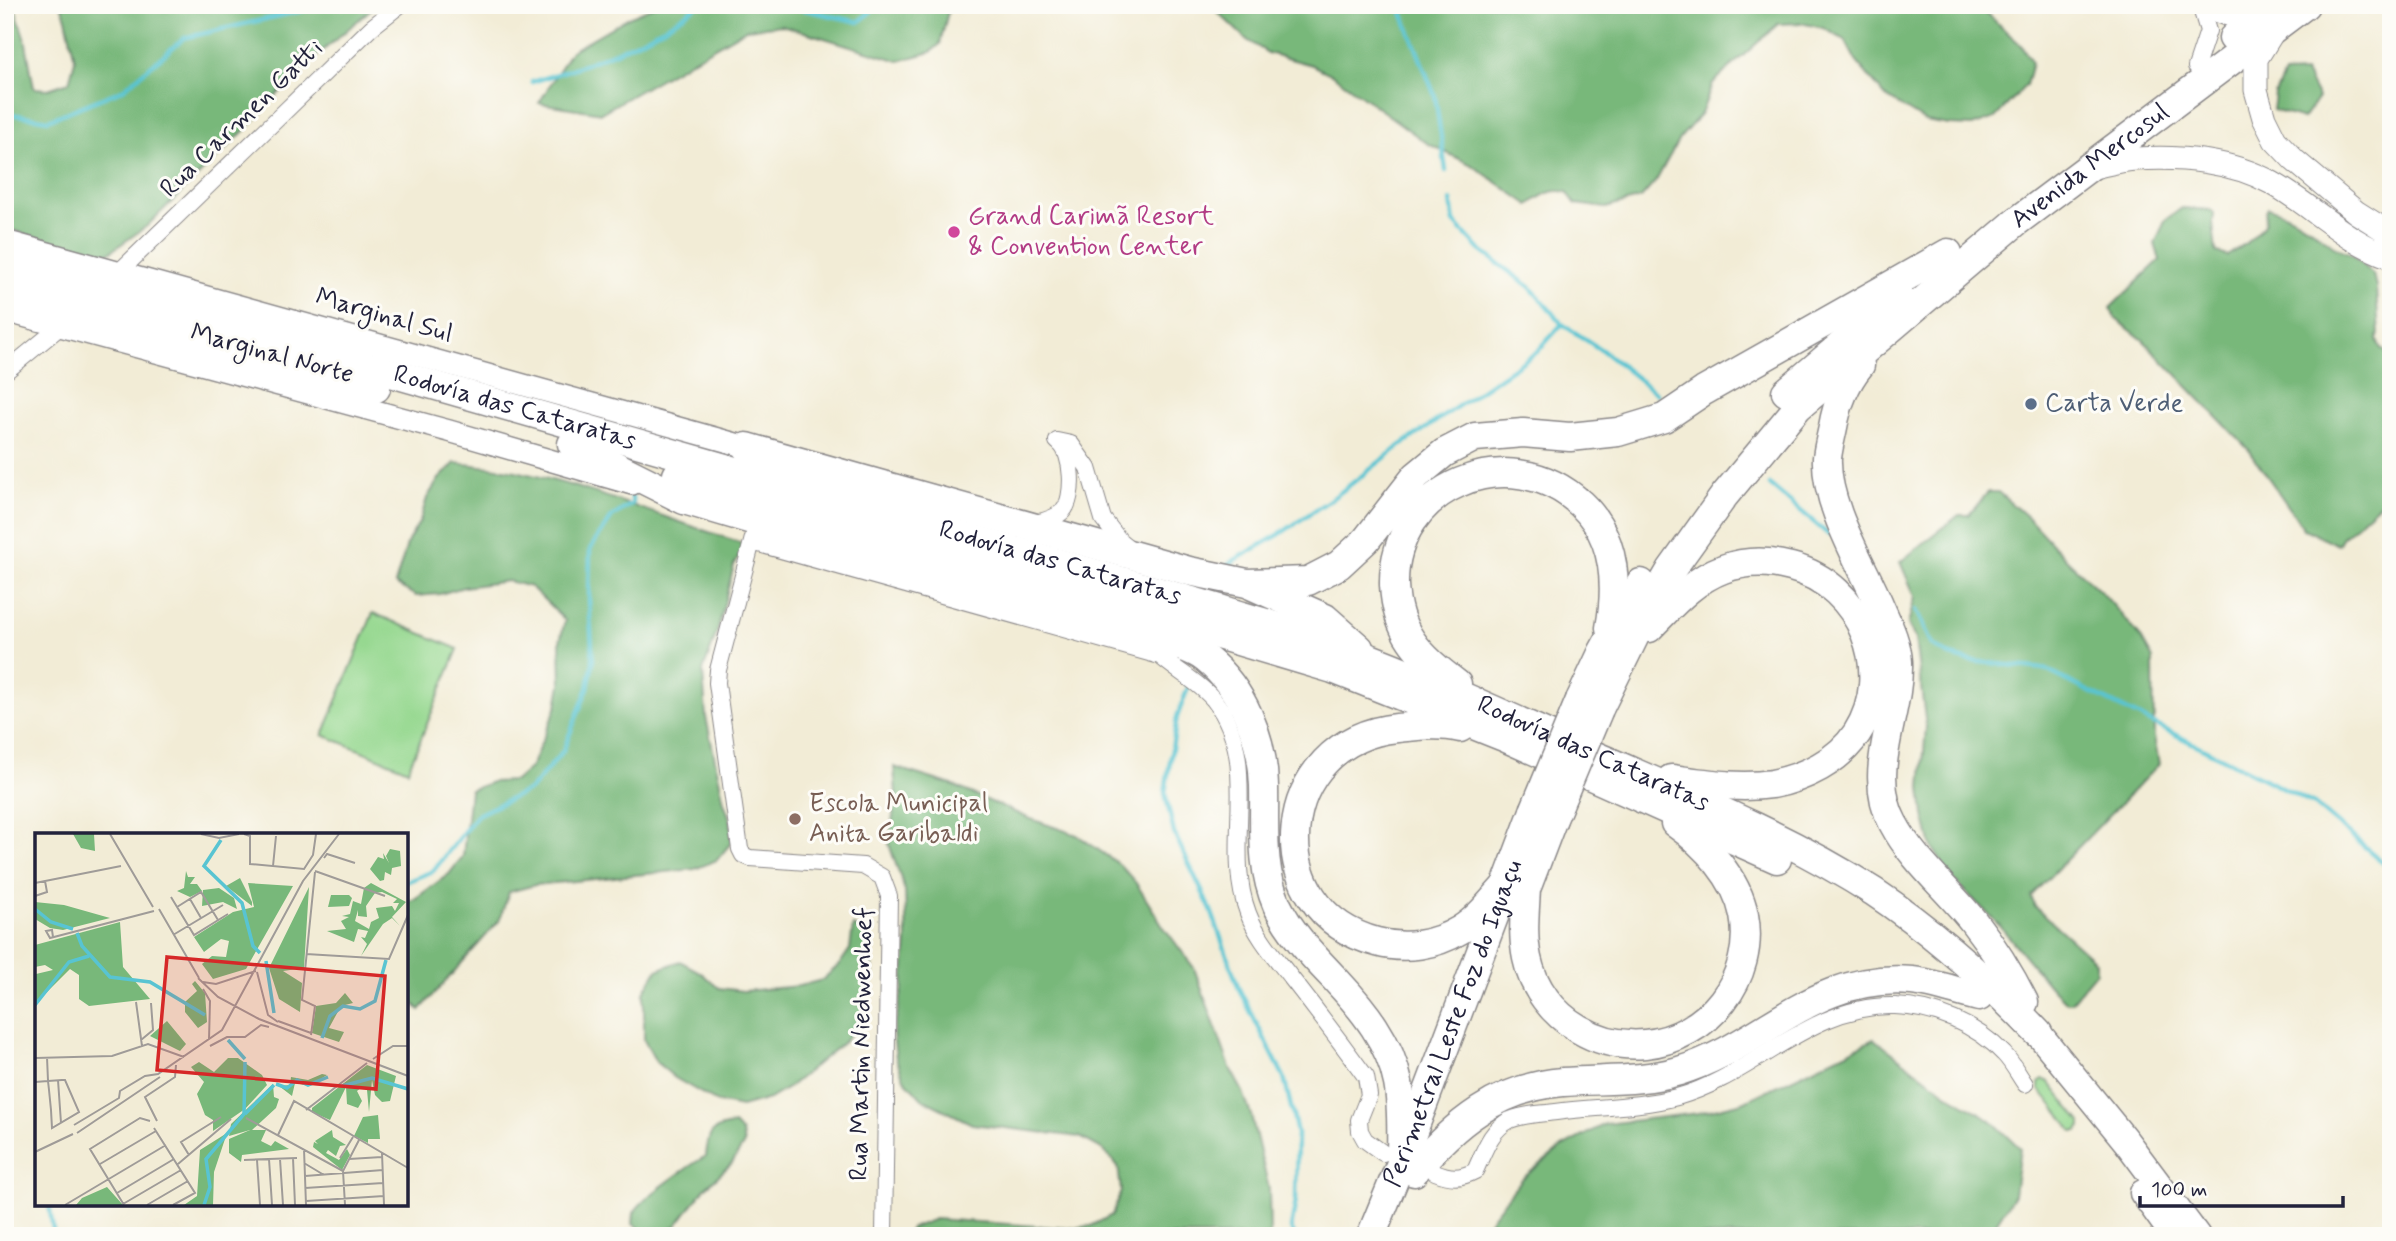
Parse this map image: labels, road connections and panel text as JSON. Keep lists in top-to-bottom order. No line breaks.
{"streets":{"highway":["Avenida Mercosul","Rodovía das Cataratas","Perimetral Leste Foz do Iguaçu"],"street":["Rua Carmen Gatti","Marginal Sul","Marginal Norte","Rua Martin Niedwenhoef"]},"crossings":[["Rua Carmen Gatti","Marginal Sul"]],"places":["Grand Carimã Resort & Convention Center","Carta Verde","Escola Municipal Anita Garibaldi"],"scale_bar":"100 m"}
